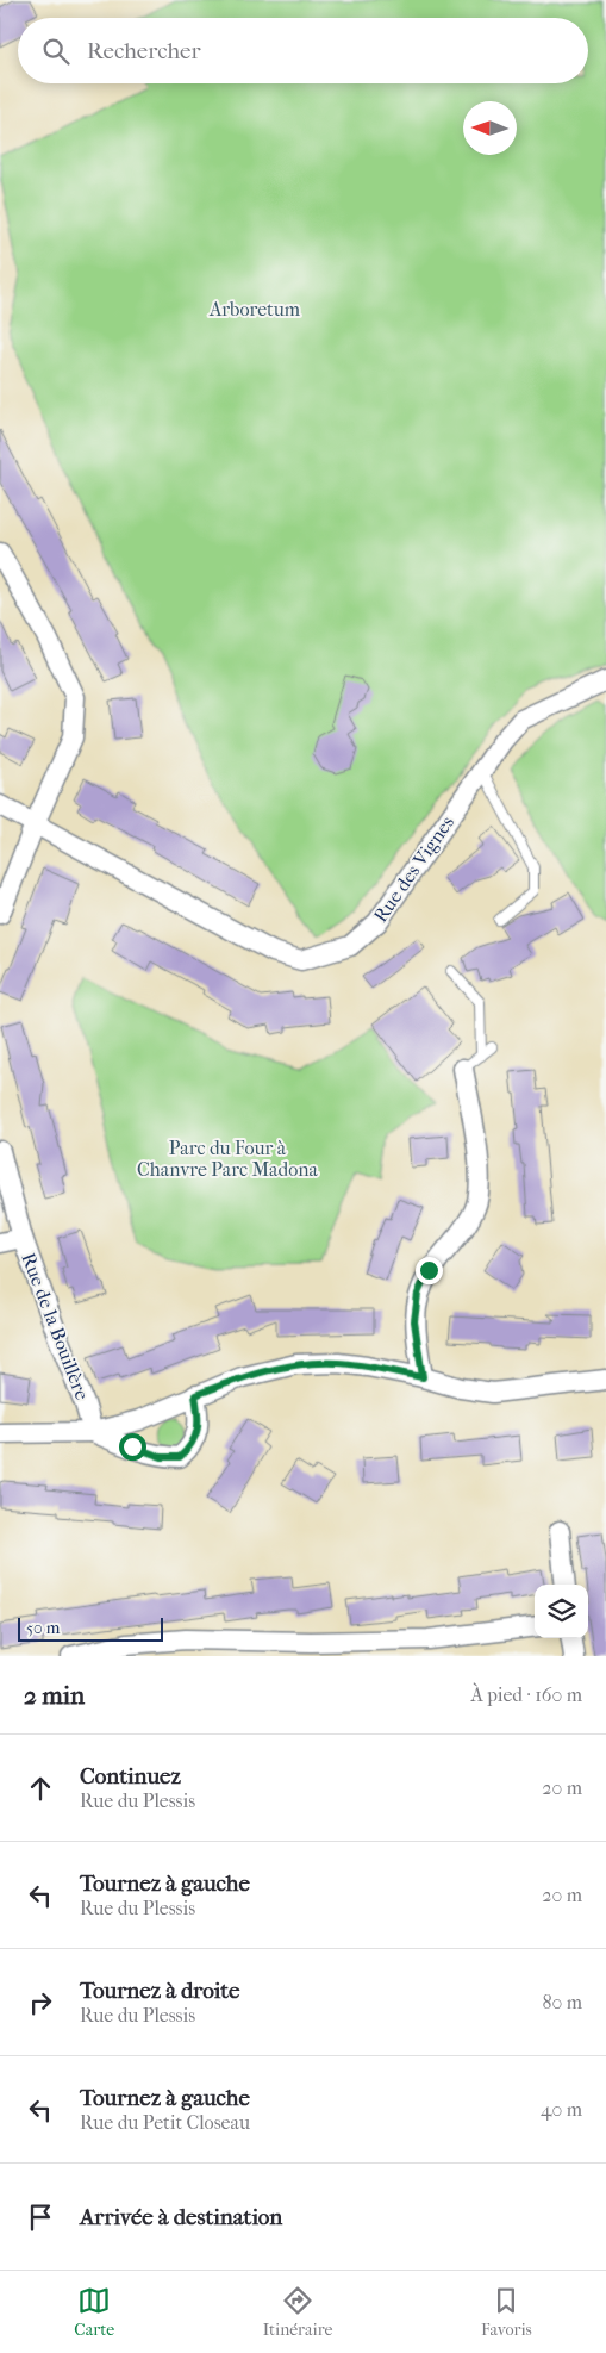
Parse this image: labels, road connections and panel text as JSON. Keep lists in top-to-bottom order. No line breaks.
{"streets":{"street":["Rue des Vignes","Rue de la Bouillère"]},"parks":["Arboretum","Parc du Four à Chanvre Parc Madona"],"scale_bar":"50 m","north":"left","page":{"search":"Rechercher","scale":"50 m","heading":["2 min","À pied · 160 m"],"list":[["Continuez","Rue du Plessis","20 m"],["Tournez à gauche","Rue du Plessis","20 m"],["Tournez à droite","Rue du Plessis","80 m"],["Tournez à gauche","Rue du Petit Closeau","40 m"],"Arrivée à destination"],"nav":["Carte","Itinéraire","Favoris"]}}
